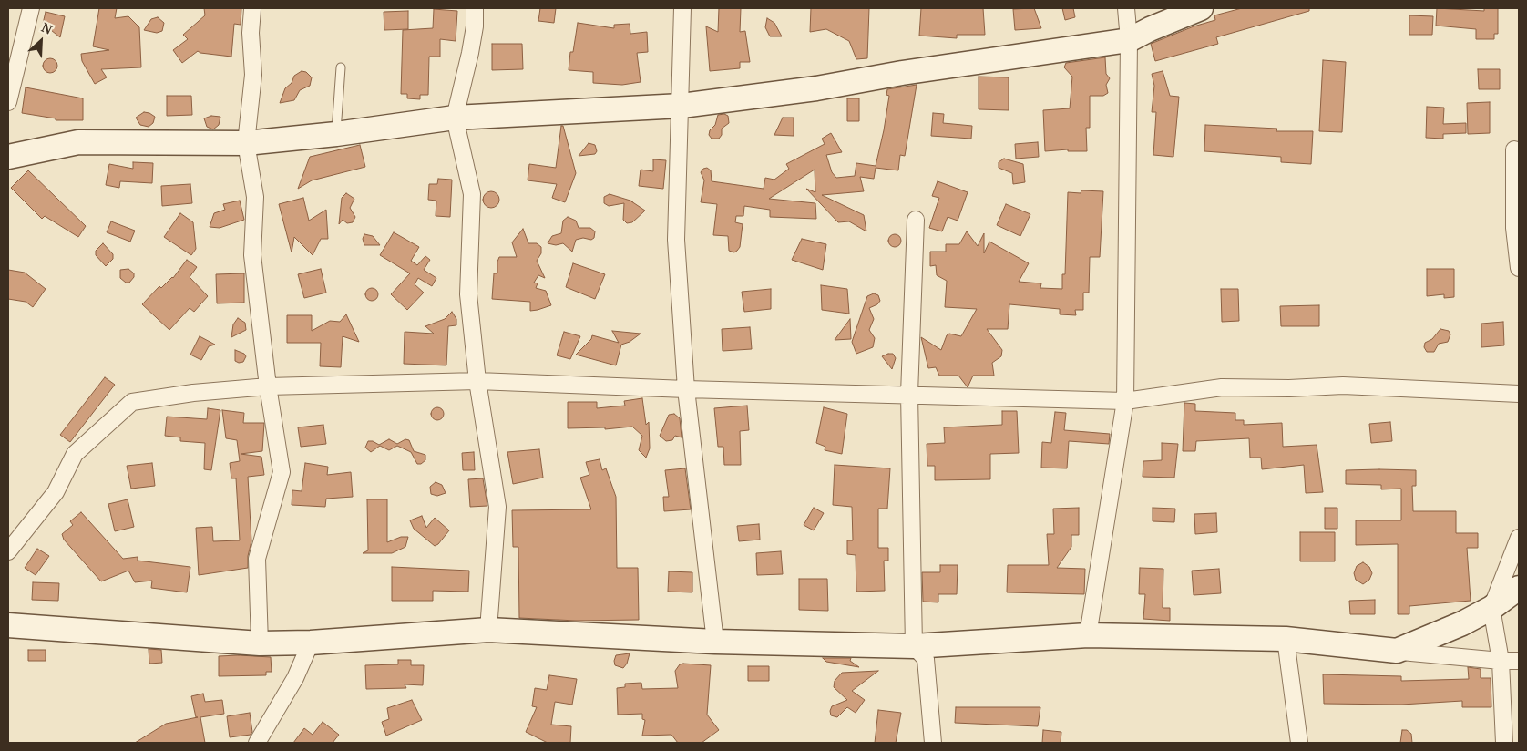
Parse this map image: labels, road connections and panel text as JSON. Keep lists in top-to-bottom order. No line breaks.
{"north":"top right"}
